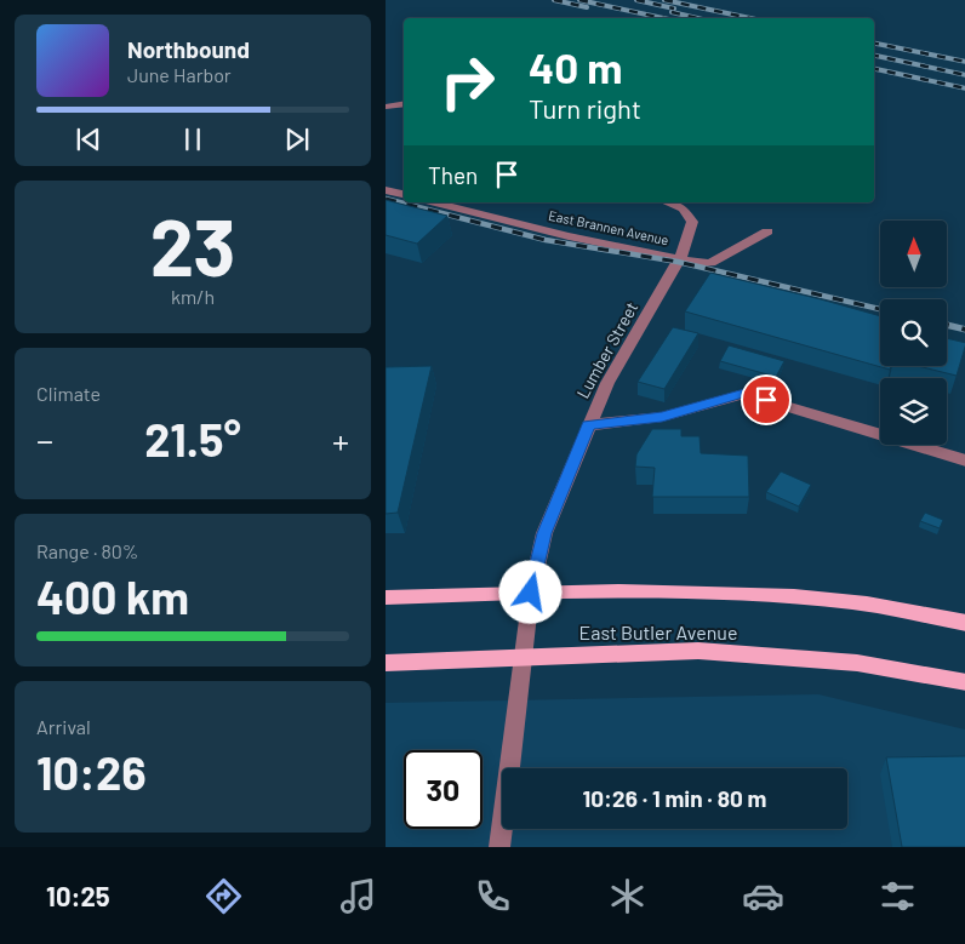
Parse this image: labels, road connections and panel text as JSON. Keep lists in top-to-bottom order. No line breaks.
{"streets":{"main road":["East Butler Avenue"],"street":["East Brannen Avenue","Lumber Street"]},"crossings":[["East Brannen Avenue","Lumber Street"],["Lumber Street","East Butler Avenue"]],"north":"top","page":{"turn":["40 m","Turn right"],"song":["Northbound","June Harbor"],"then":"Then","tile":[["23","km/h"],"Climate",["Range · 80%","400 km"],["Arrival","10:26"]],"heat":["−","21.5°","+"],"limit":"30","trip":"10:26 · 1 min · 80 m","tabs":"10:25"}}
